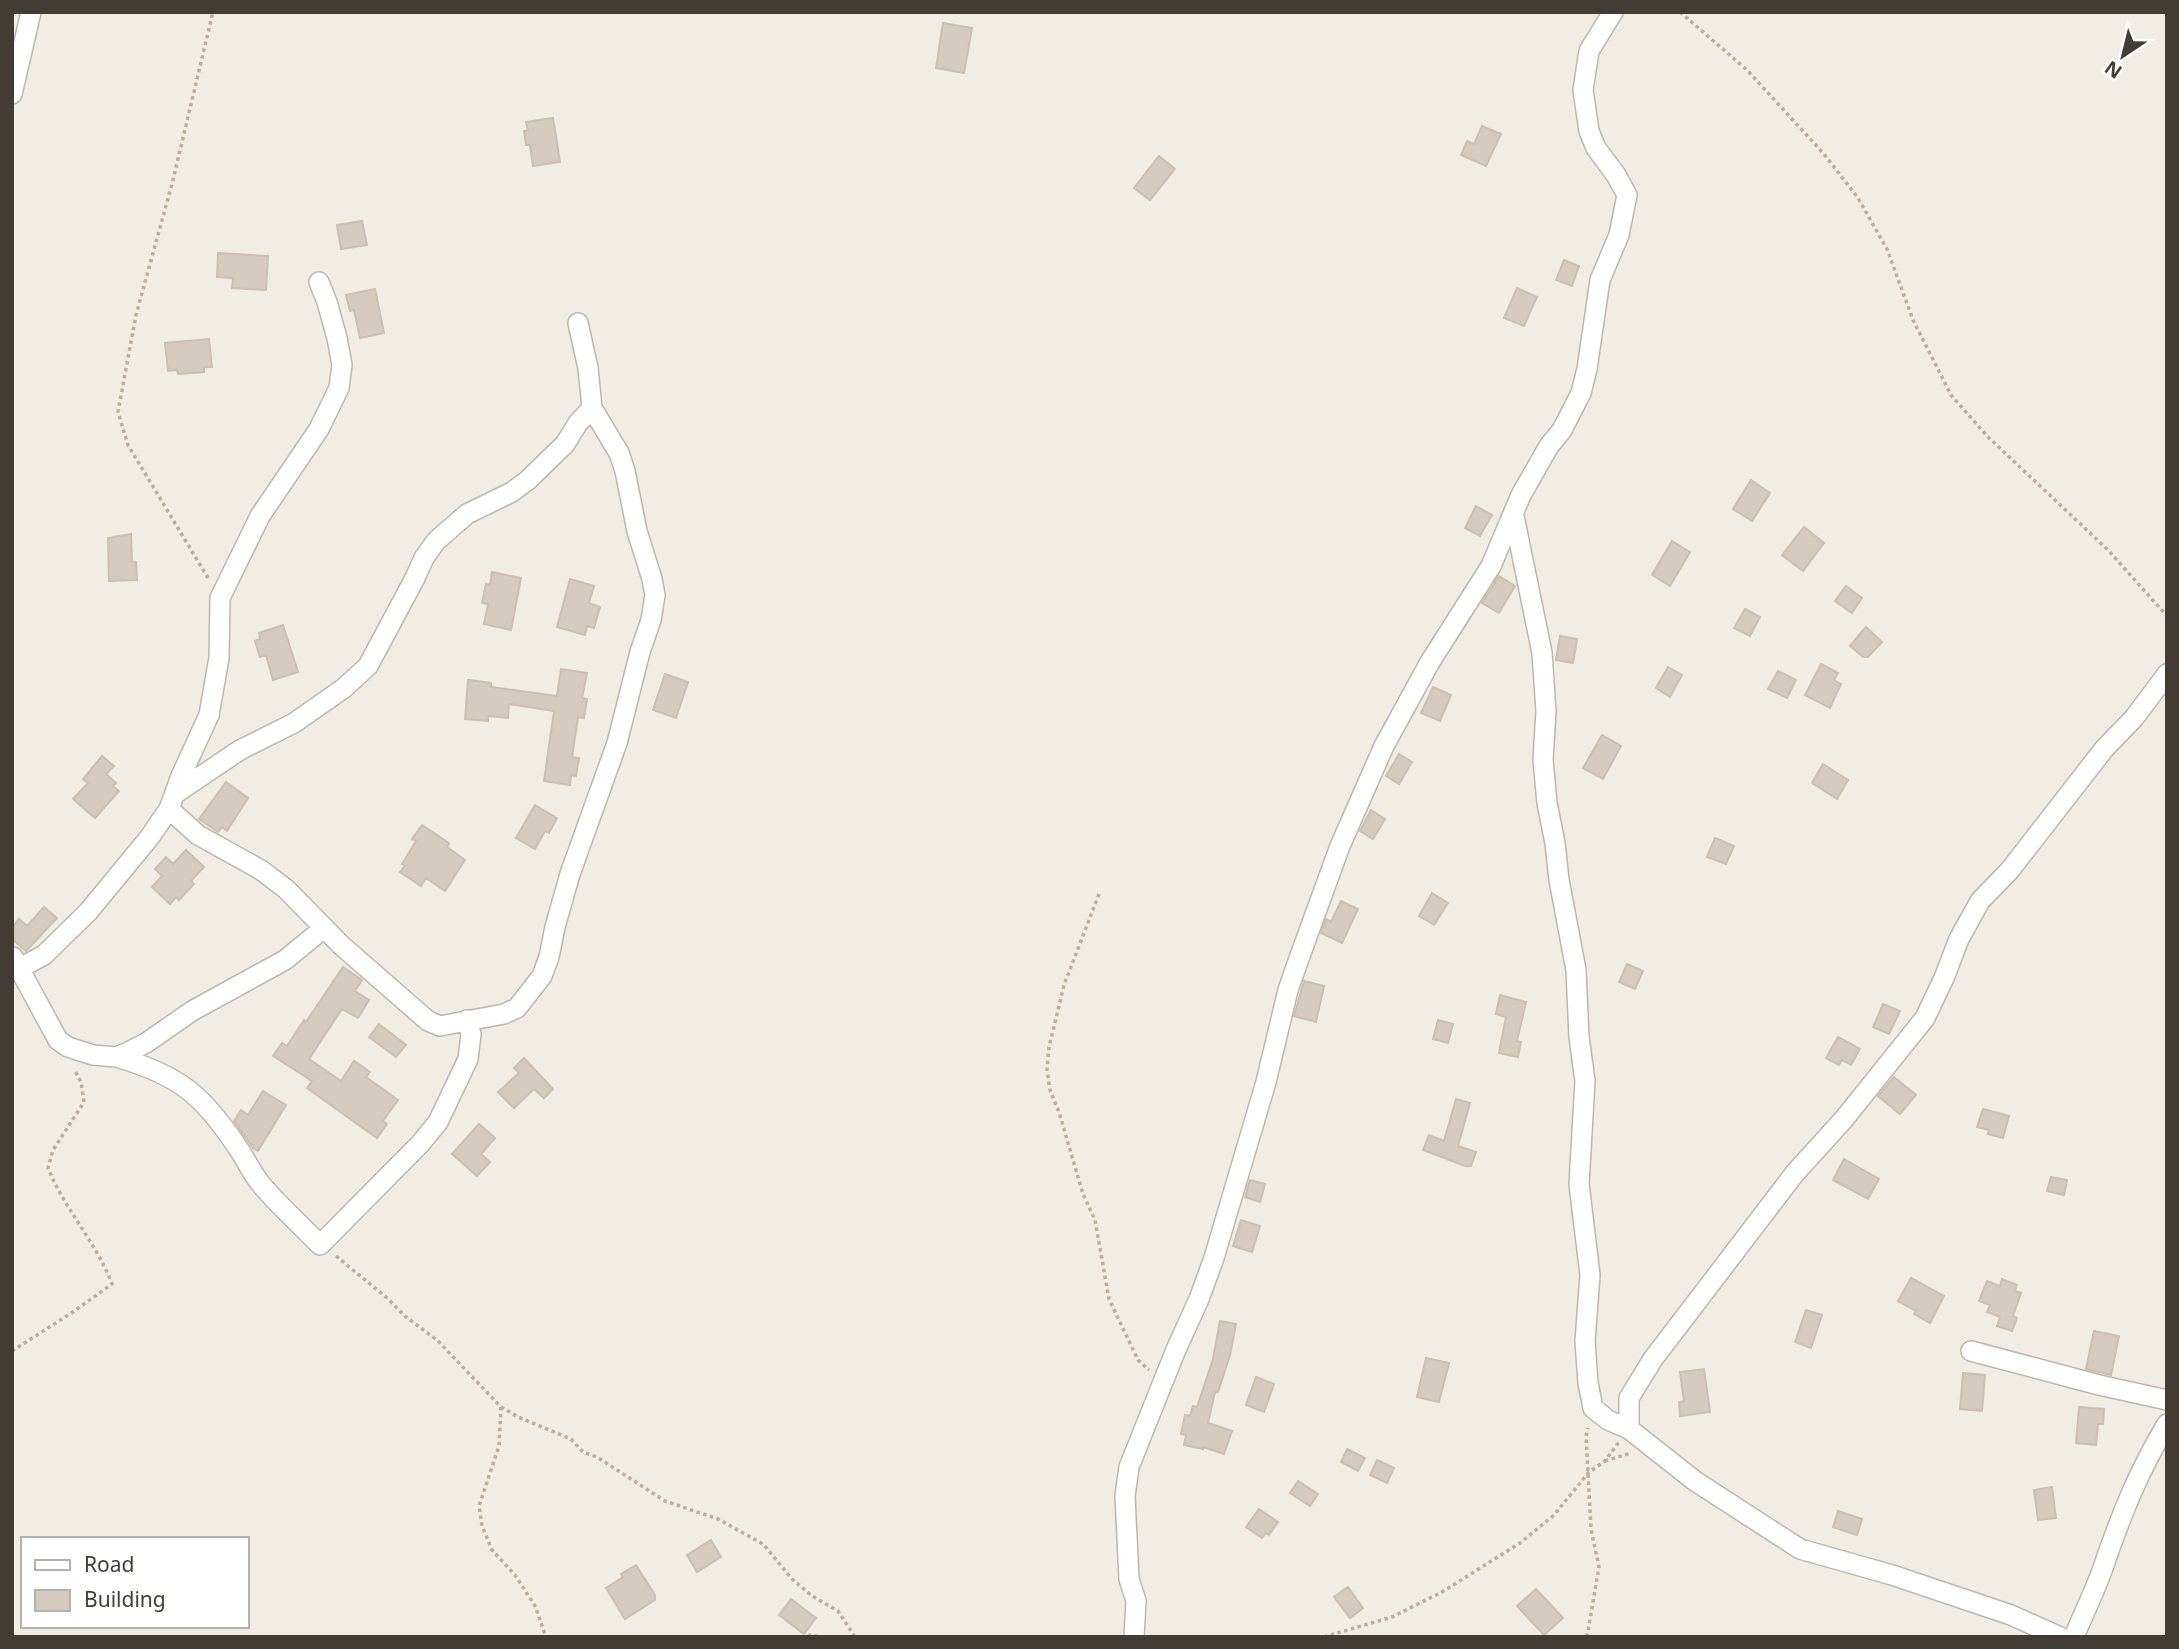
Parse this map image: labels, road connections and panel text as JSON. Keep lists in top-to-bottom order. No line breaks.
{"legend":["Road","Building"],"north":"bottom left"}
